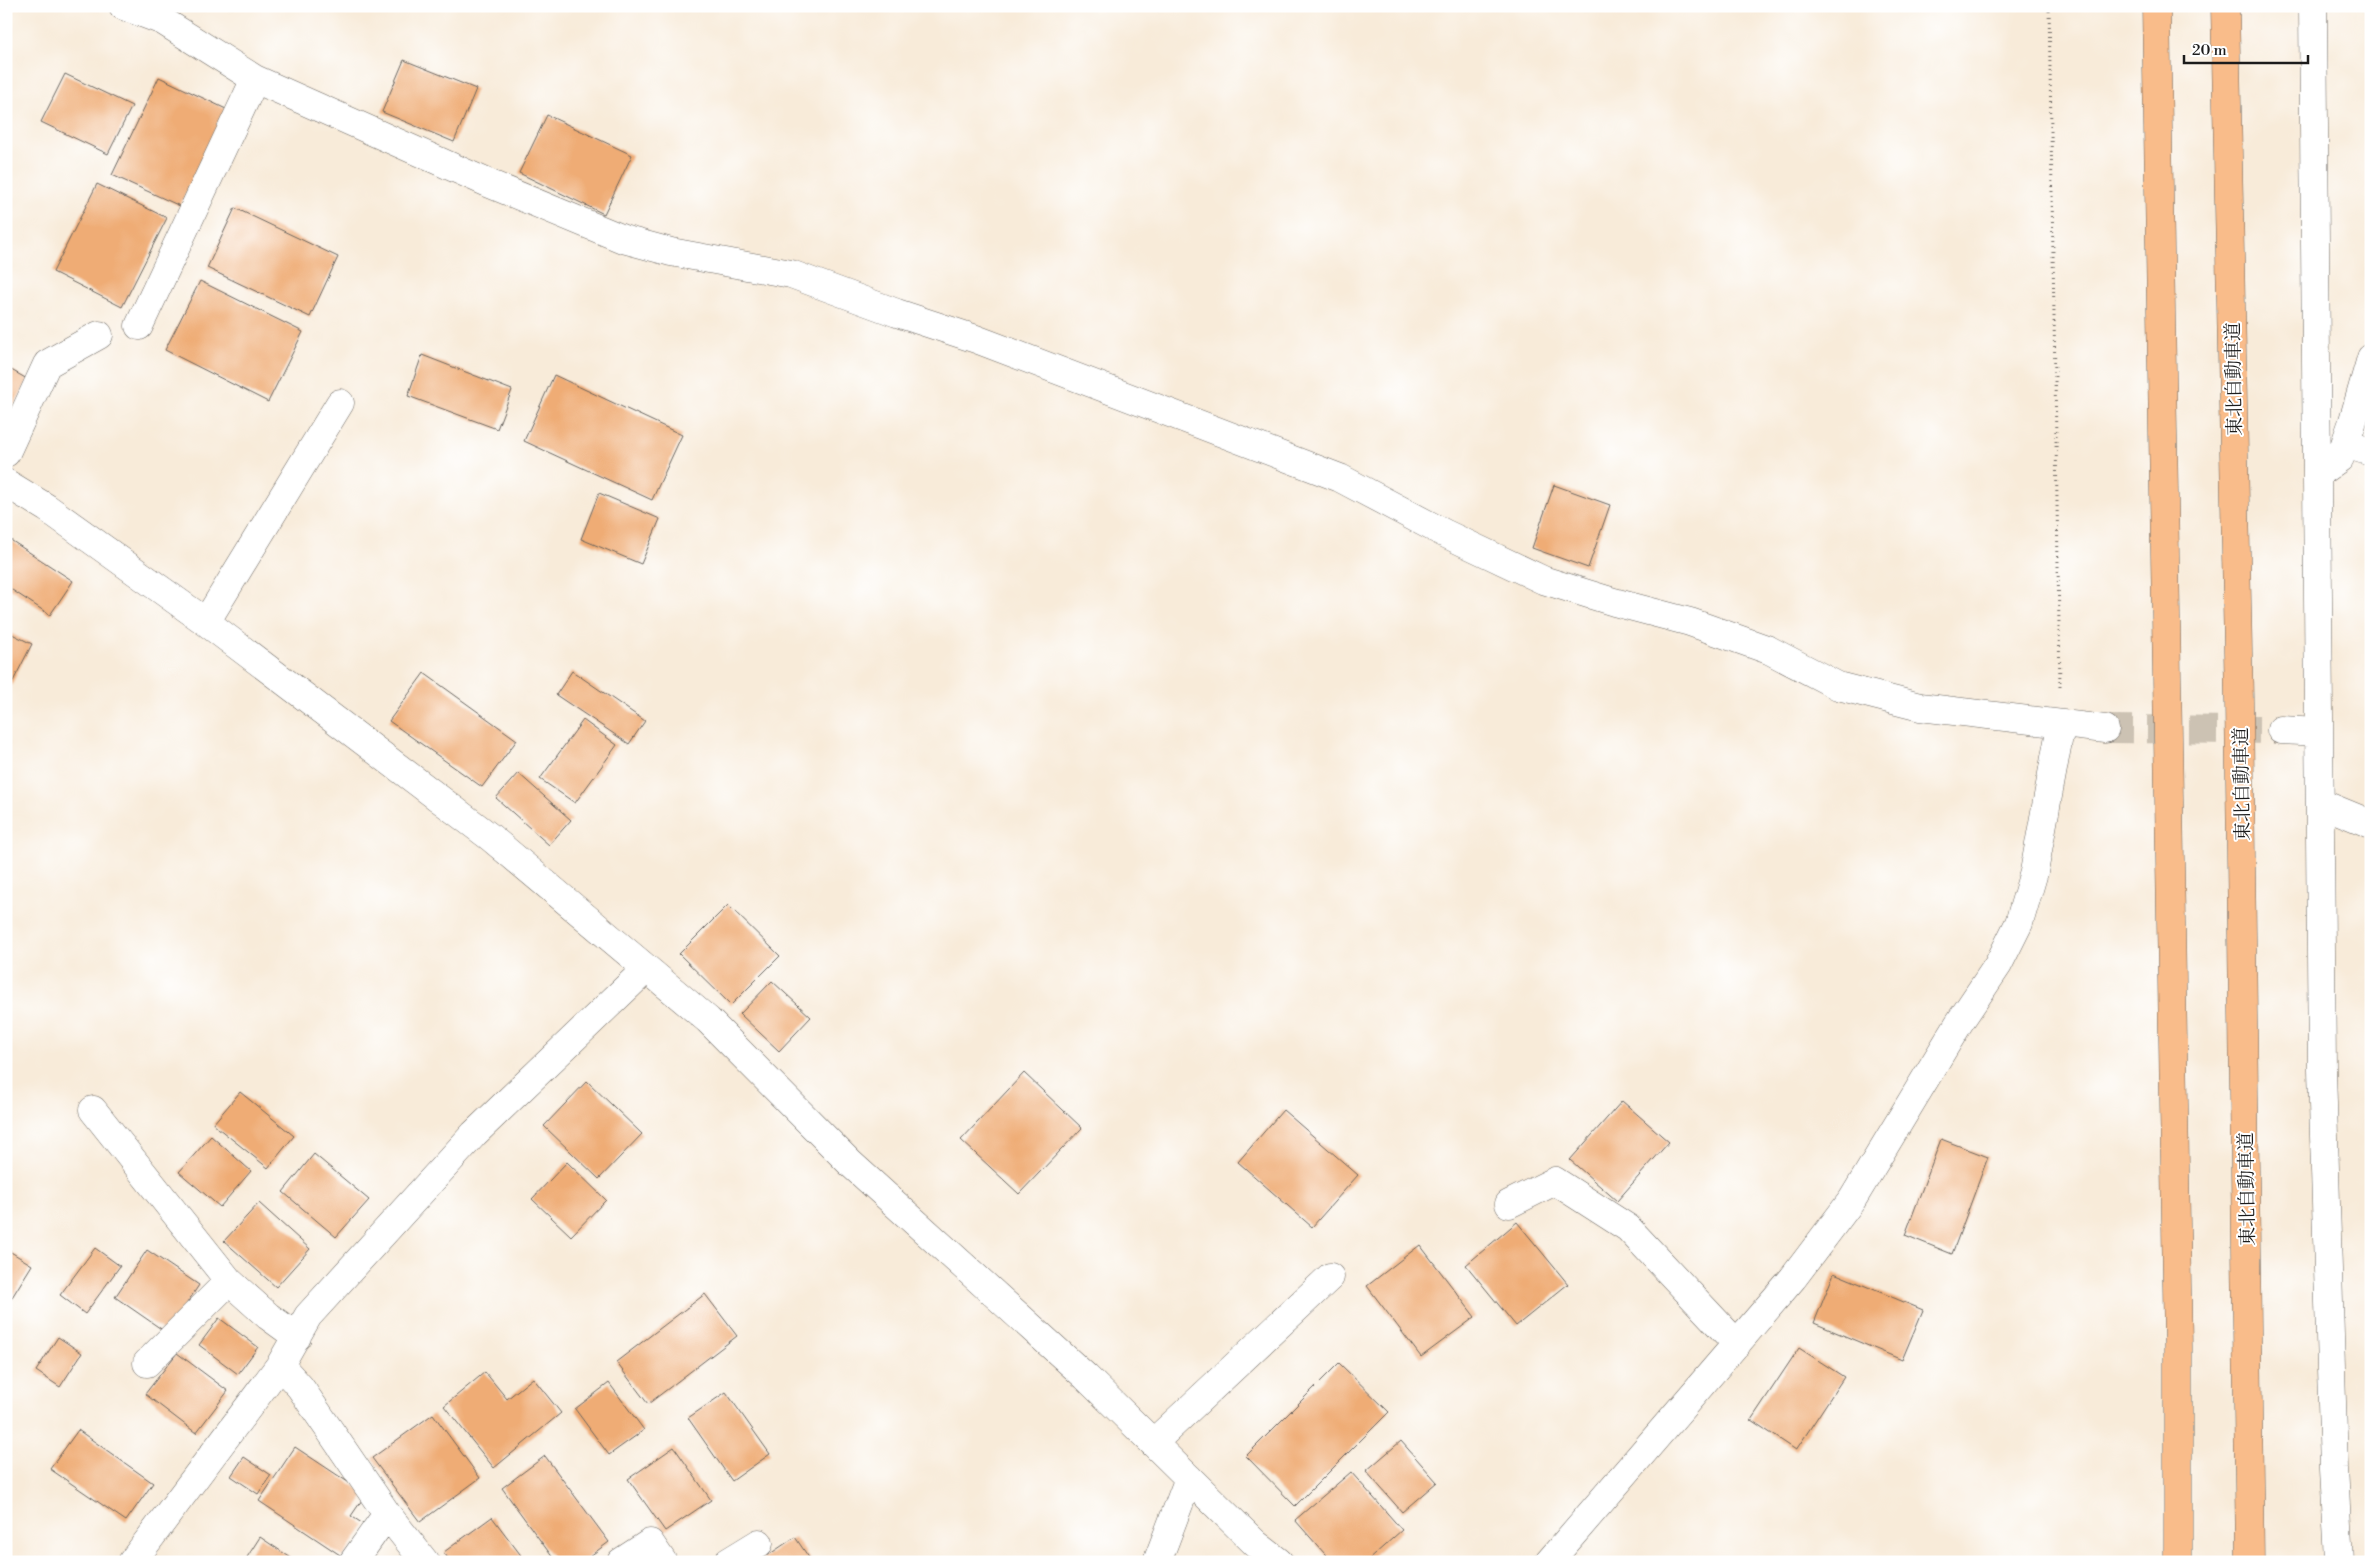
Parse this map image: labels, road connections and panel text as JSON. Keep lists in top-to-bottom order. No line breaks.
{"streets":{"highway":["東北自動車道"]},"scale_bar":"20 m"}
